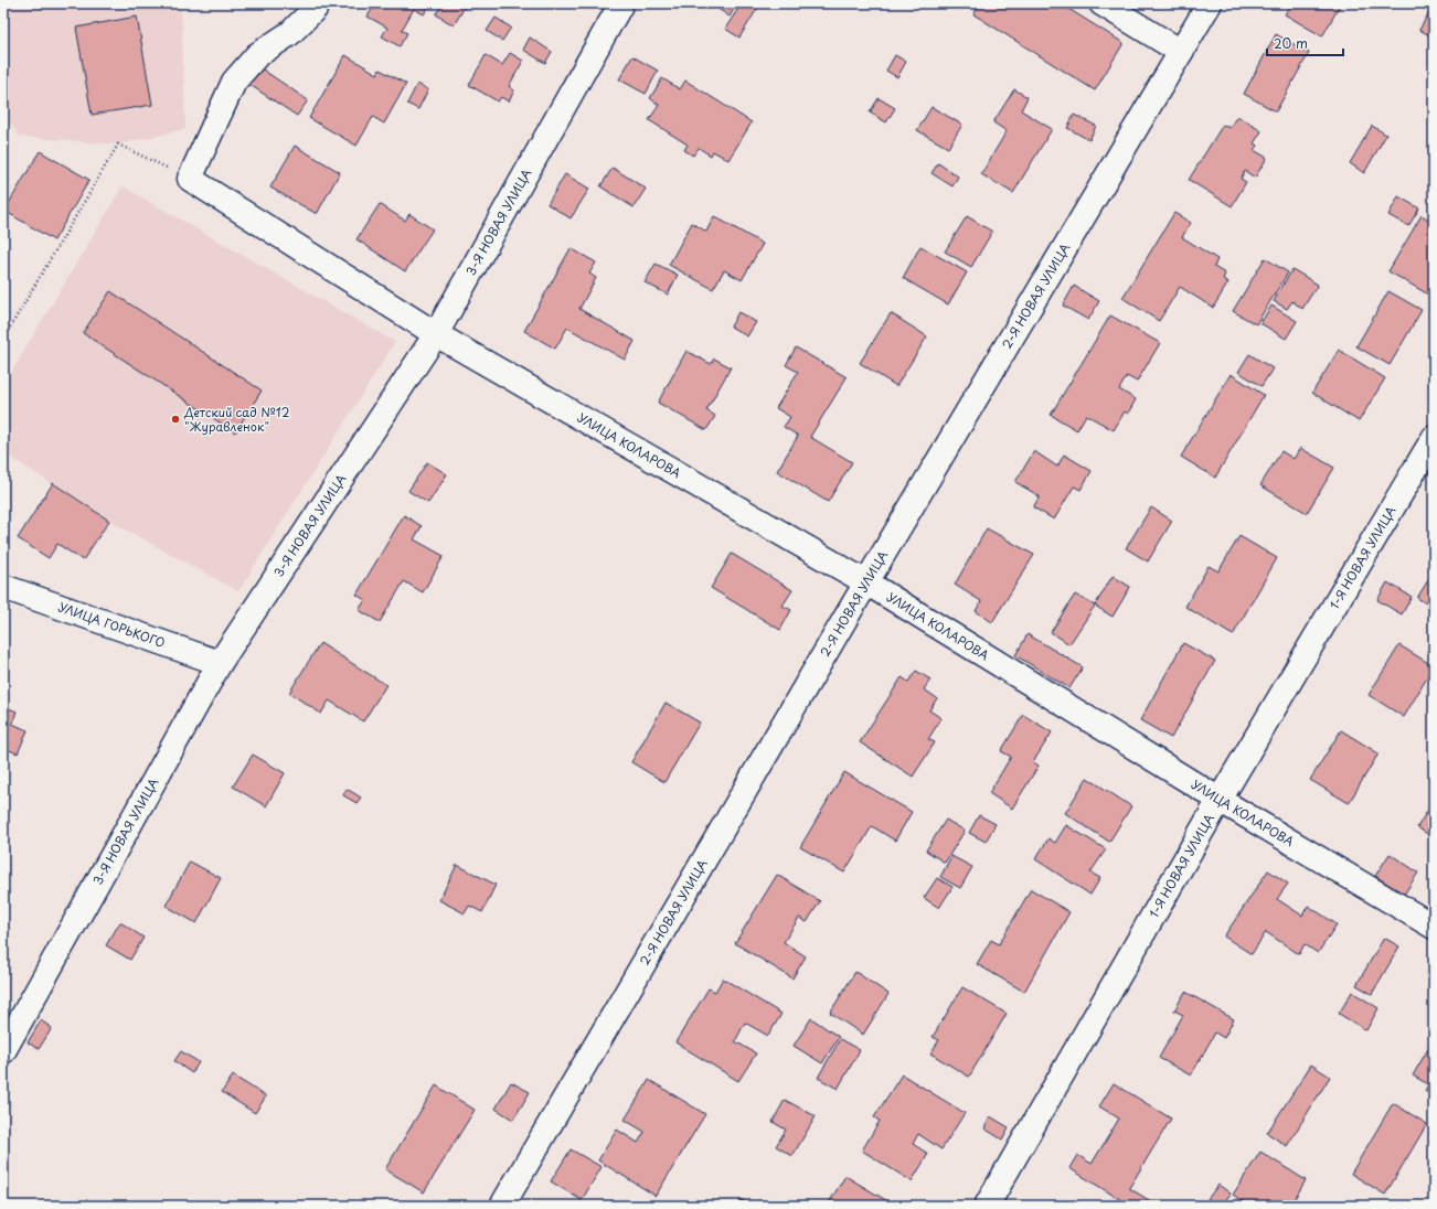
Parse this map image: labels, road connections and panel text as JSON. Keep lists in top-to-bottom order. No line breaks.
{"streets":{"street":["3-Я НОВАЯ УЛИЦА","2-Я НОВАЯ УЛИЦА","УЛИЦА КОЛАРОВА","1-Я НОВАЯ УЛИЦА","УЛИЦА ГОРЬКОГО"]},"crossings":[["3-Я НОВАЯ УЛИЦА","УЛИЦА КОЛАРОВА"],["3-Я НОВАЯ УЛИЦА","УЛИЦА ГОРЬКОГО"],["2-Я НОВАЯ УЛИЦА","УЛИЦА КОЛАРОВА"],["УЛИЦА КОЛАРОВА","1-Я НОВАЯ УЛИЦА"]],"places":["Детский сад №12 \"Журавленок\""],"scale_bar":"20 m"}
